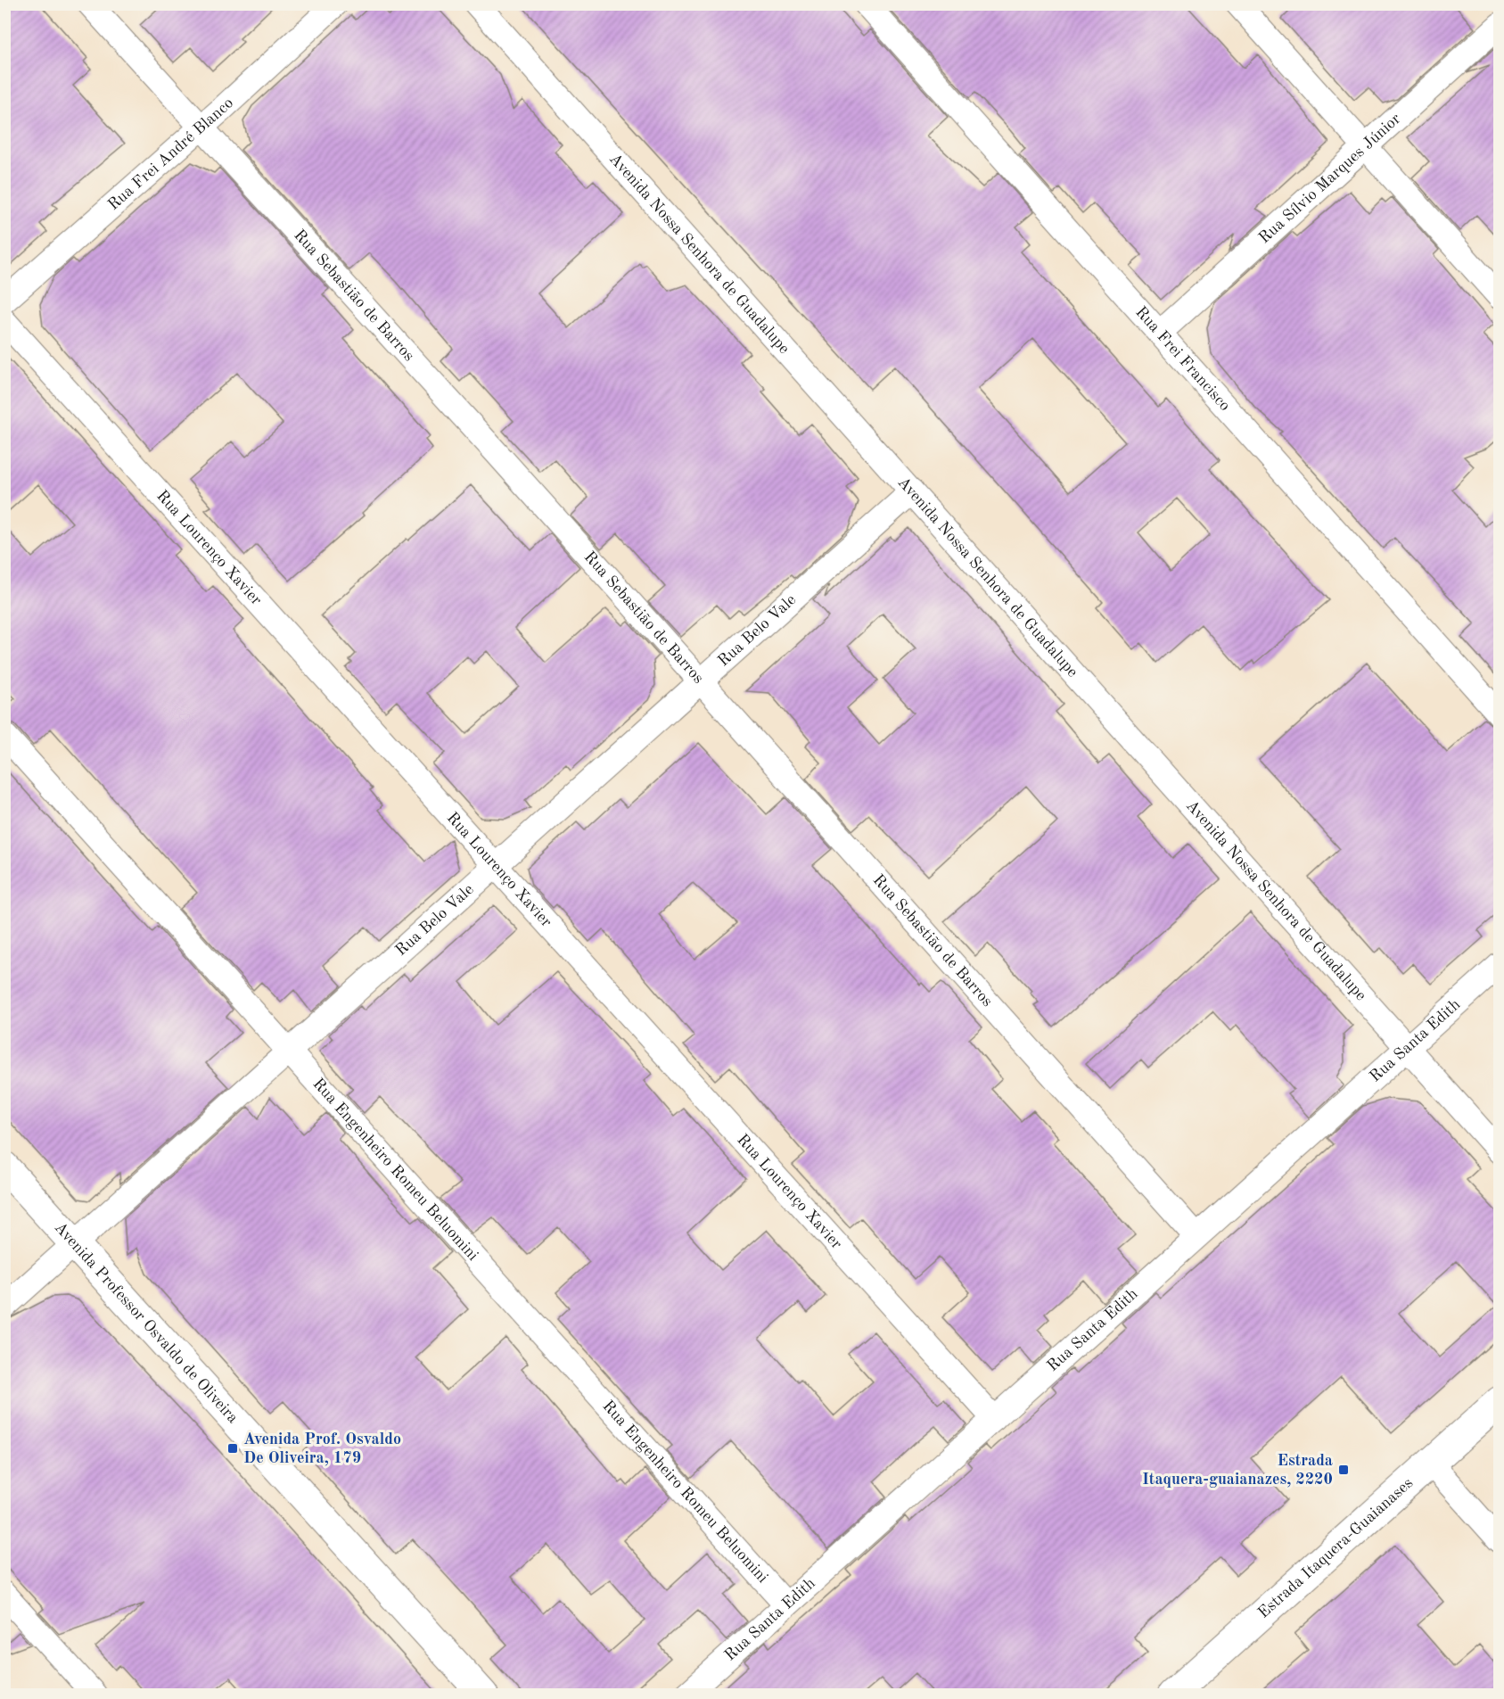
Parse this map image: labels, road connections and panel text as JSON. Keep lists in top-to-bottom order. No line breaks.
{"streets":{"street":["Rua Frei André Blanco","Rua Sílvio Marques Júnior","Avenida Nossa Senhora de Guadalupe","Rua Sebastião de Barros","Rua Frei Francisco","Rua Lourenço Xavier","Rua Belo Vale","Rua Santa Edith","Rua Engenheiro Romeu Beluomini","Avenida Professor Osvaldo de Oliveira","Estrada Itaquera-Guaianases"]},"crossings":[["Rua Frei André Blanco","Rua Sebastião de Barros"],["Rua Sílvio Marques Júnior","Rua Frei Francisco"],["Avenida Nossa Senhora de Guadalupe","Rua Belo Vale"],["Avenida Nossa Senhora de Guadalupe","Rua Santa Edith"],["Rua Sebastião de Barros","Rua Belo Vale"],["Rua Sebastião de Barros","Rua Santa Edith"],["Rua Lourenço Xavier","Rua Belo Vale"],["Rua Lourenço Xavier","Rua Santa Edith"],["Rua Belo Vale","Rua Engenheiro Romeu Beluomini"],["Rua Belo Vale","Avenida Professor Osvaldo de Oliveira"],["Rua Santa Edith","Rua Engenheiro Romeu Beluomini"]],"places":{"transit":["Avenida Prof. Osvaldo De Oliveira, 179","Estrada Itaquera-guaianazes, 2220"]}}
